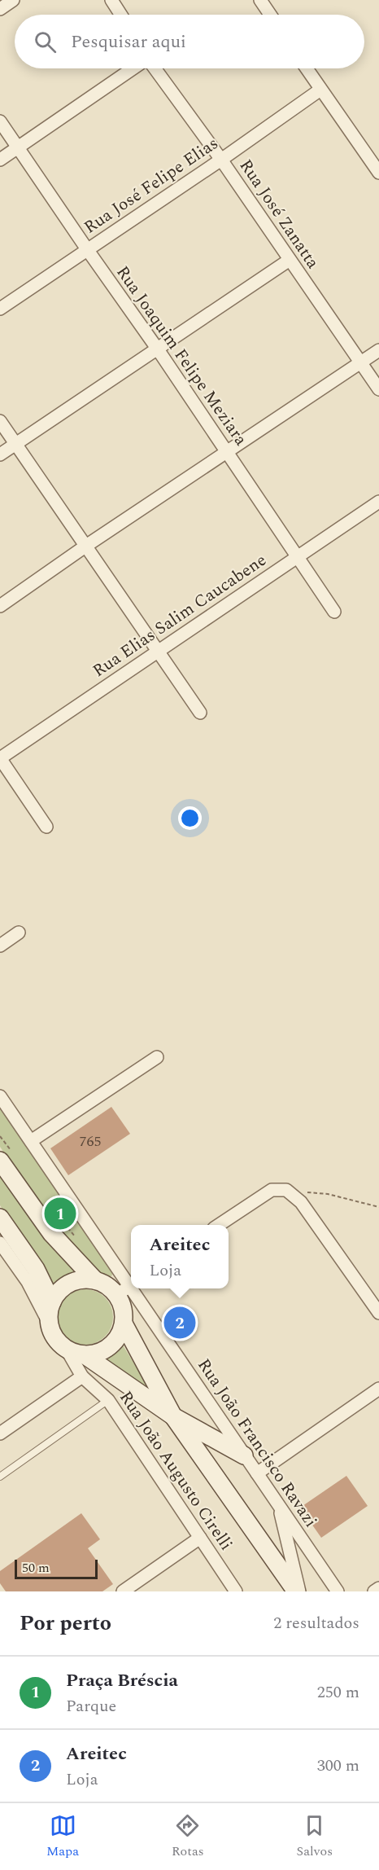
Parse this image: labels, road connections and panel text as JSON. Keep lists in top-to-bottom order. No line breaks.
{"streets":{"street":["Rua José Felipe Elias","Rua José Zanatta","Rua Joaquim Felipe Meziara","Rua Elias Salim Caucabene","Rua João Francisco Ravazi","Rua João Augusto Cirelli"]},"crossings":[["Rua José Felipe Elias","Rua José Zanatta"],["Rua José Felipe Elias","Rua Joaquim Felipe Meziara"],["Rua Joaquim Felipe Meziara","Rua Elias Salim Caucabene"],["Rua João Francisco Ravazi","Rua João Augusto Cirelli"]],"house_numbers":["765"],"scale_bar":"50 m","page":{"search":"Pesquisar aqui","pins":["1","2"],"popup":["Areitec","Loja"],"scale":"50 m","heading":["Por perto","2 resultados"],"list":[{"mark":"1","name":"Praça Bréscia","note":"Parque","value":"250 m"},{"mark":"2","name":"Areitec","note":"Loja","value":"300 m"}],"nav":["Mapa","Rotas","Salvos"]}}
